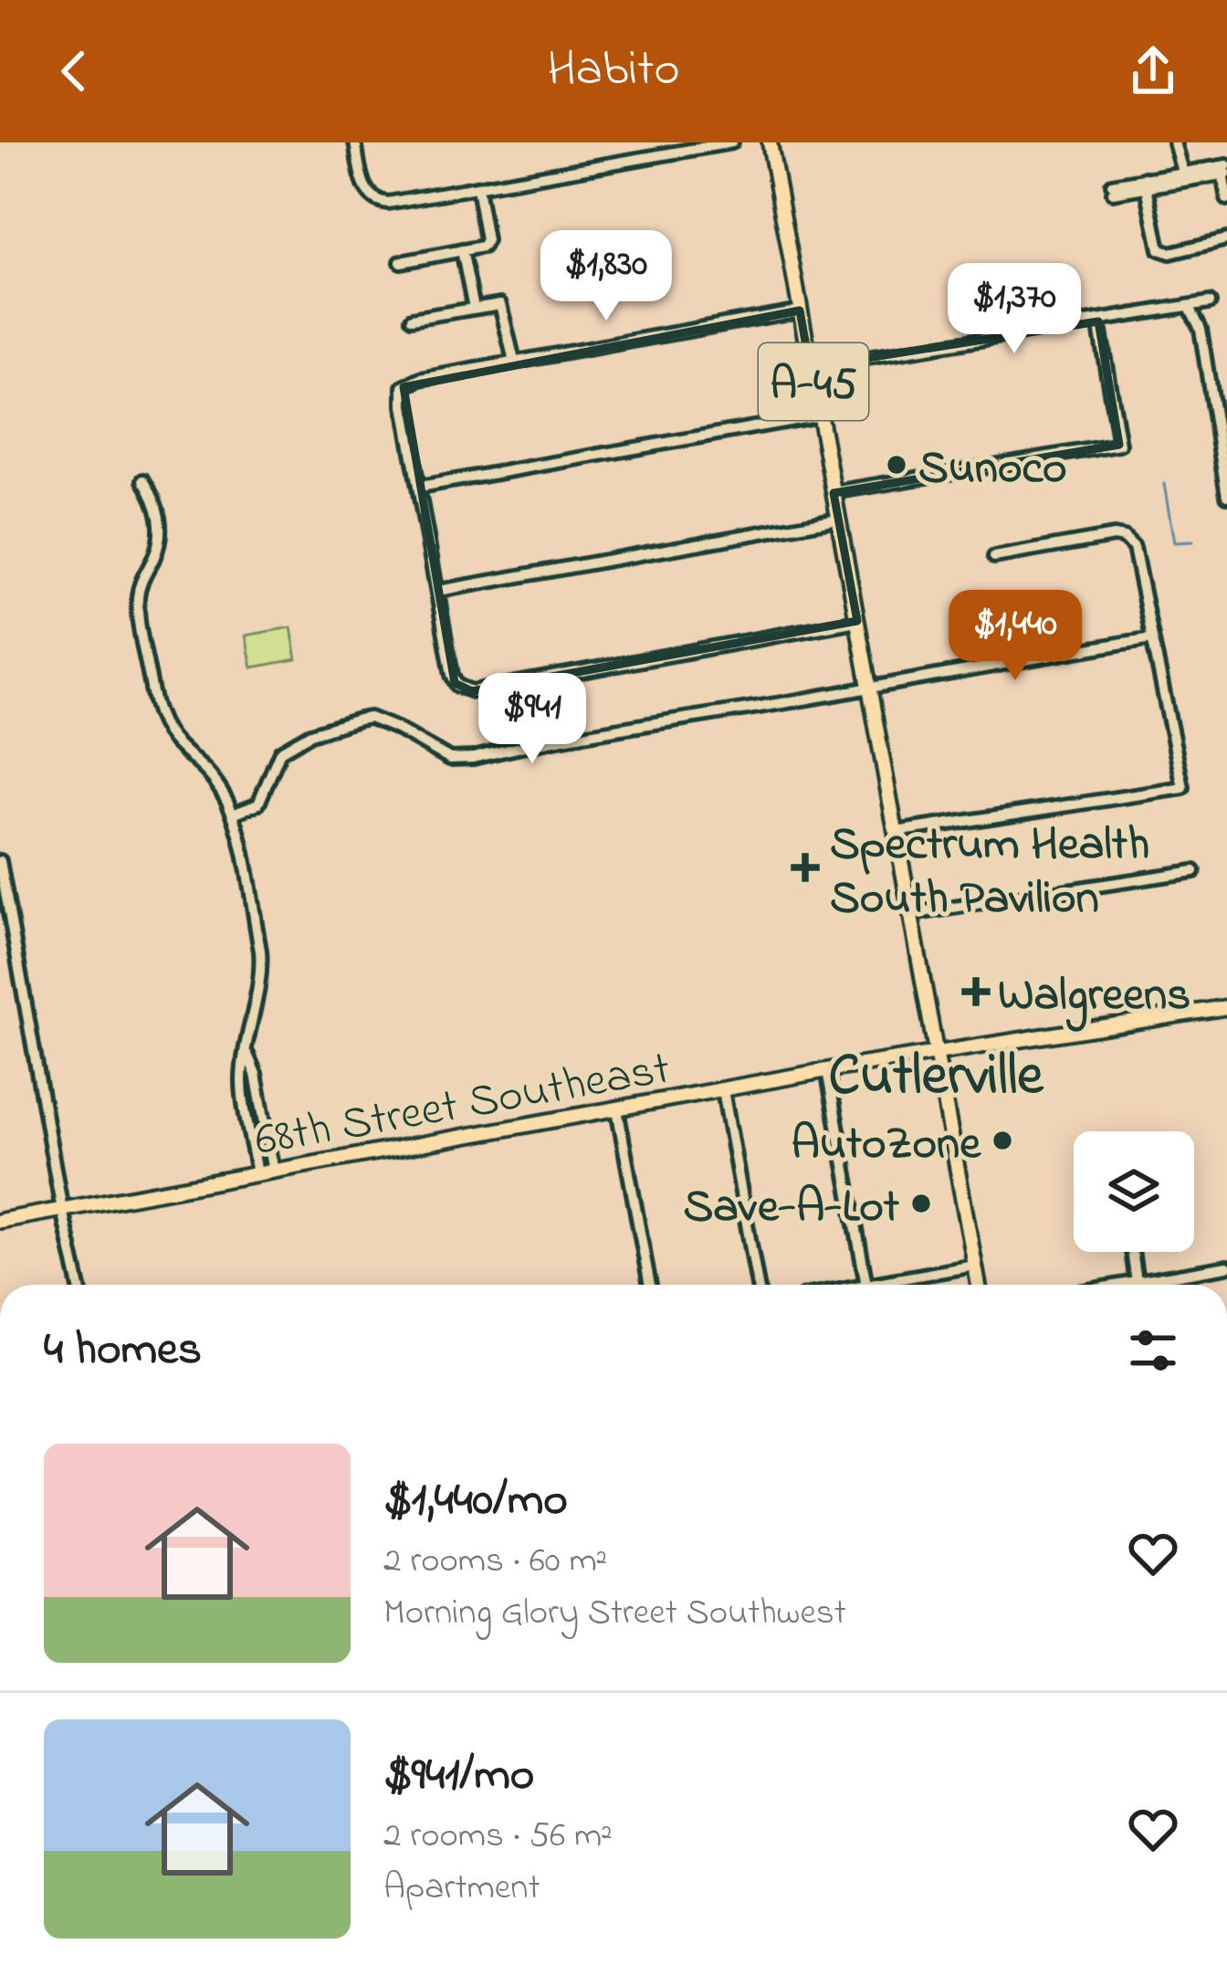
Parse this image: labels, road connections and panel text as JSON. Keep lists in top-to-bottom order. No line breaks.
{"streets":{"main road":["A-45","68th Street Southeast"]},"crossings":[["A-45","68th Street Southeast"]],"districts":["Cutlerville"],"places":{"other":["Sunoco","AutoZone","Save-A-Lot"],"health":["Spectrum Health South Pavilion","Walgreens"]},"page":{"header":"Habito","price":["$1,830","$1,370","$1,440","$941"],"heading":"4 homes","list":[{"name":"$1,440/mo","note":"2 rooms · 60 m² · Morning Glory Street Southwest"},{"name":"$941/mo","note":"2 rooms · 56 m² · Apartment"}]}}
